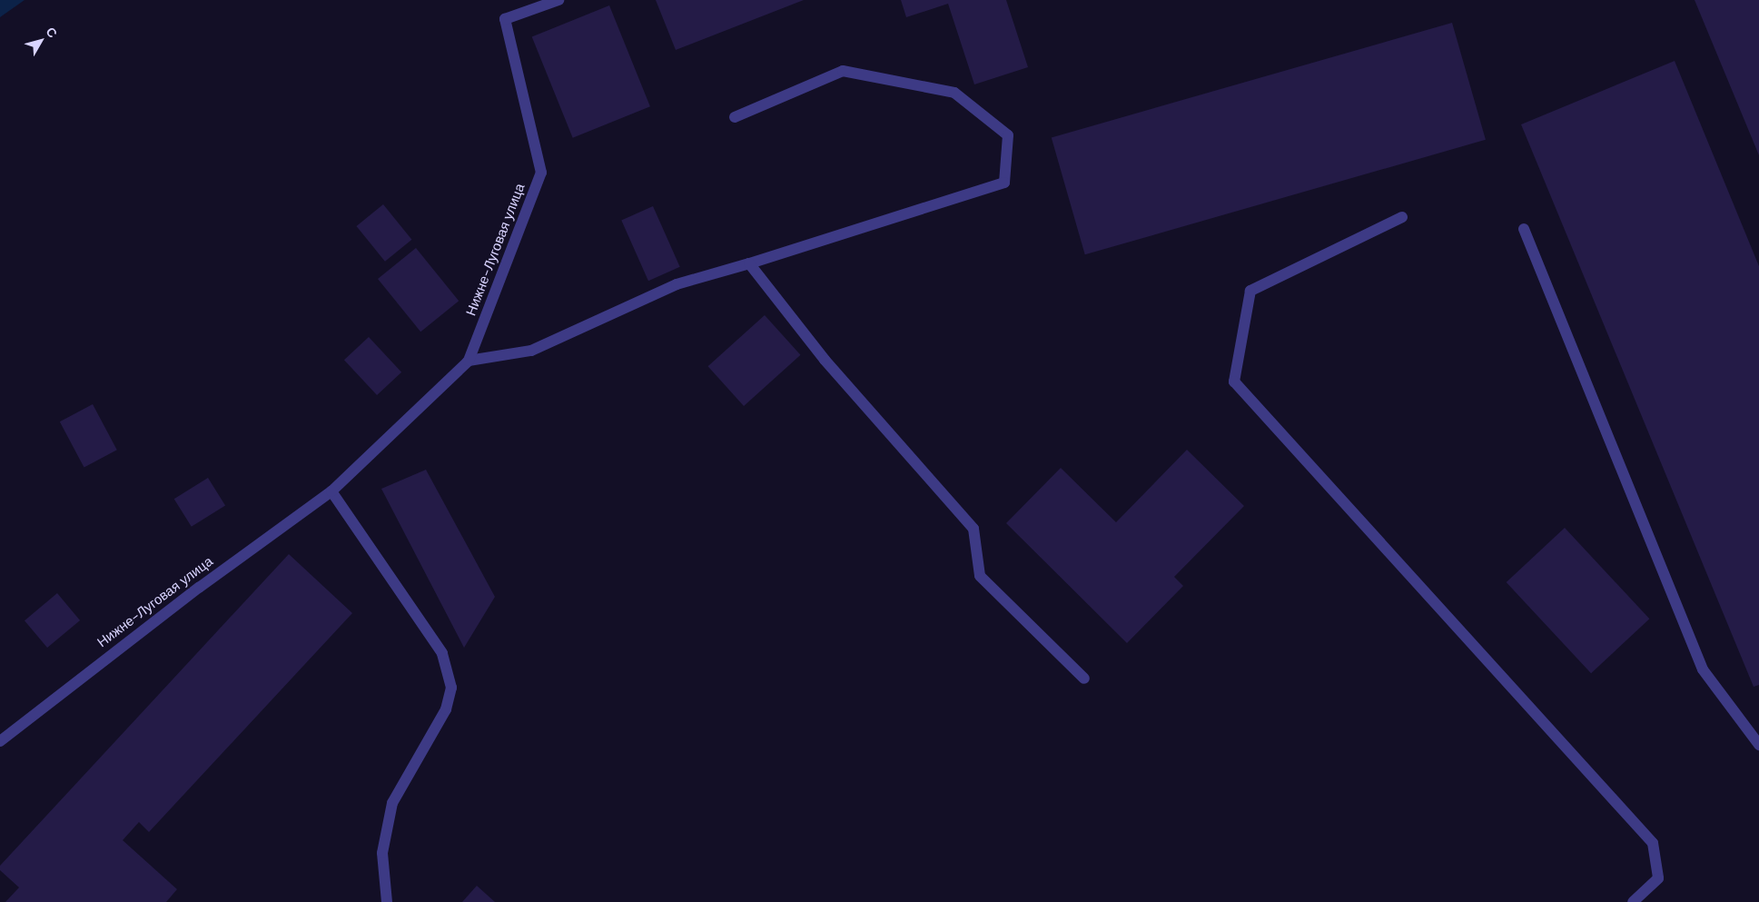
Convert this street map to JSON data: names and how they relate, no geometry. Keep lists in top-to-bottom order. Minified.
{"streets":{"street":["Нижне-Луговая улица"]},"north":"top right"}
